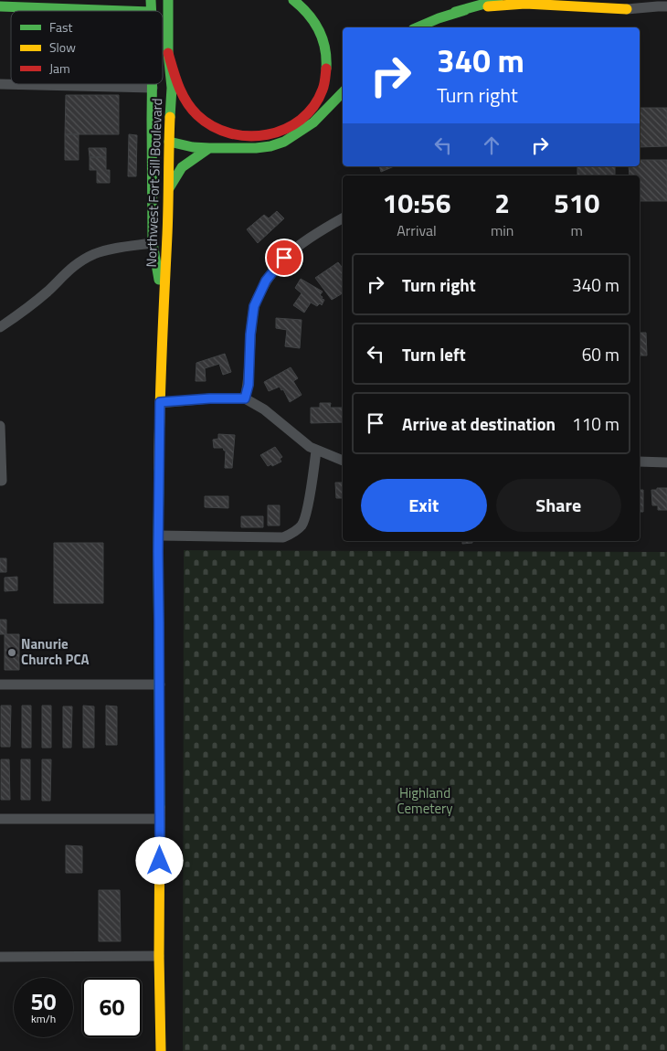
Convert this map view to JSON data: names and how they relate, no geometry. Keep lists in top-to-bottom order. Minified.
{"streets":{"main road":["Northwest Fort Sill Boulevard"]},"parks":["Highland Cemetery"],"places":["Nanurie Church PCA"],"legend":["Fast","Slow","Jam"],"page":{"turn":["340 m","Turn right"],"eta":["10:56","Arrival","2","min","510","m"],"list":[{"name":"Turn right","value":"340 m"},{"name":"Turn left","value":"60 m"},{"name":"Arrive at destination","value":"110 m"}],"buttons":["Exit","Share"],"speed":"50 km/h","limit":"60"}}
